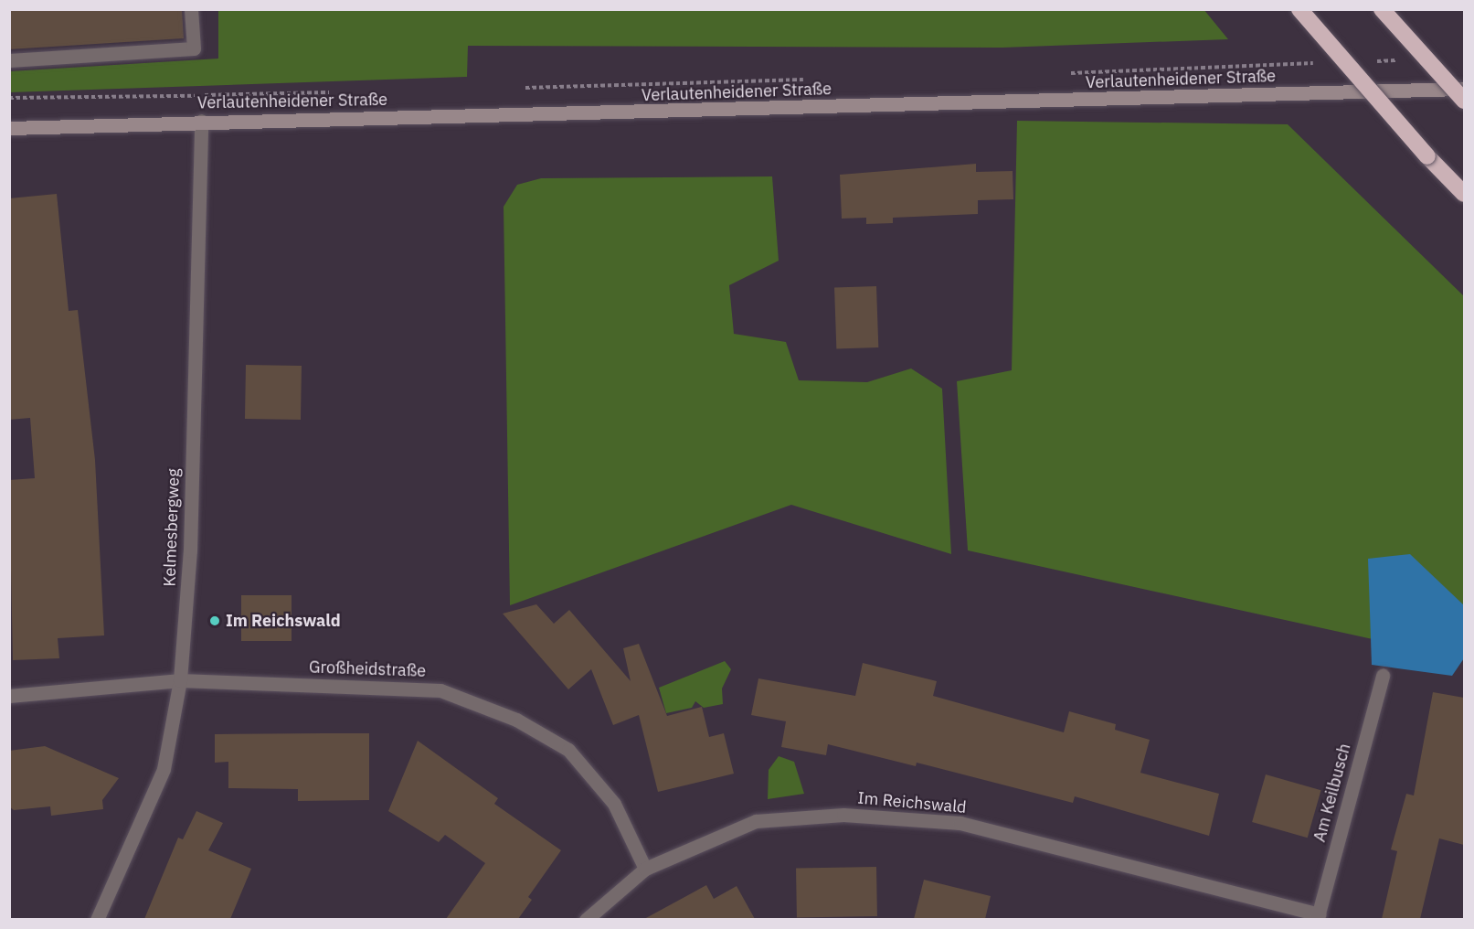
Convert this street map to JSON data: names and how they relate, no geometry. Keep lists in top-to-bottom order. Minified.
{"streets":{"main road":["Verlautenheidener Straße"],"street":["Kelmesbergweg","Großheidstraße","Am Keilbusch","Im Reichswald"]},"crossings":[["Verlautenheidener Straße","Kelmesbergweg"],["Kelmesbergweg","Großheidstraße"],["Großheidstraße","Im Reichswald"],["Am Keilbusch","Im Reichswald"]],"places":["Im Reichswald"]}
